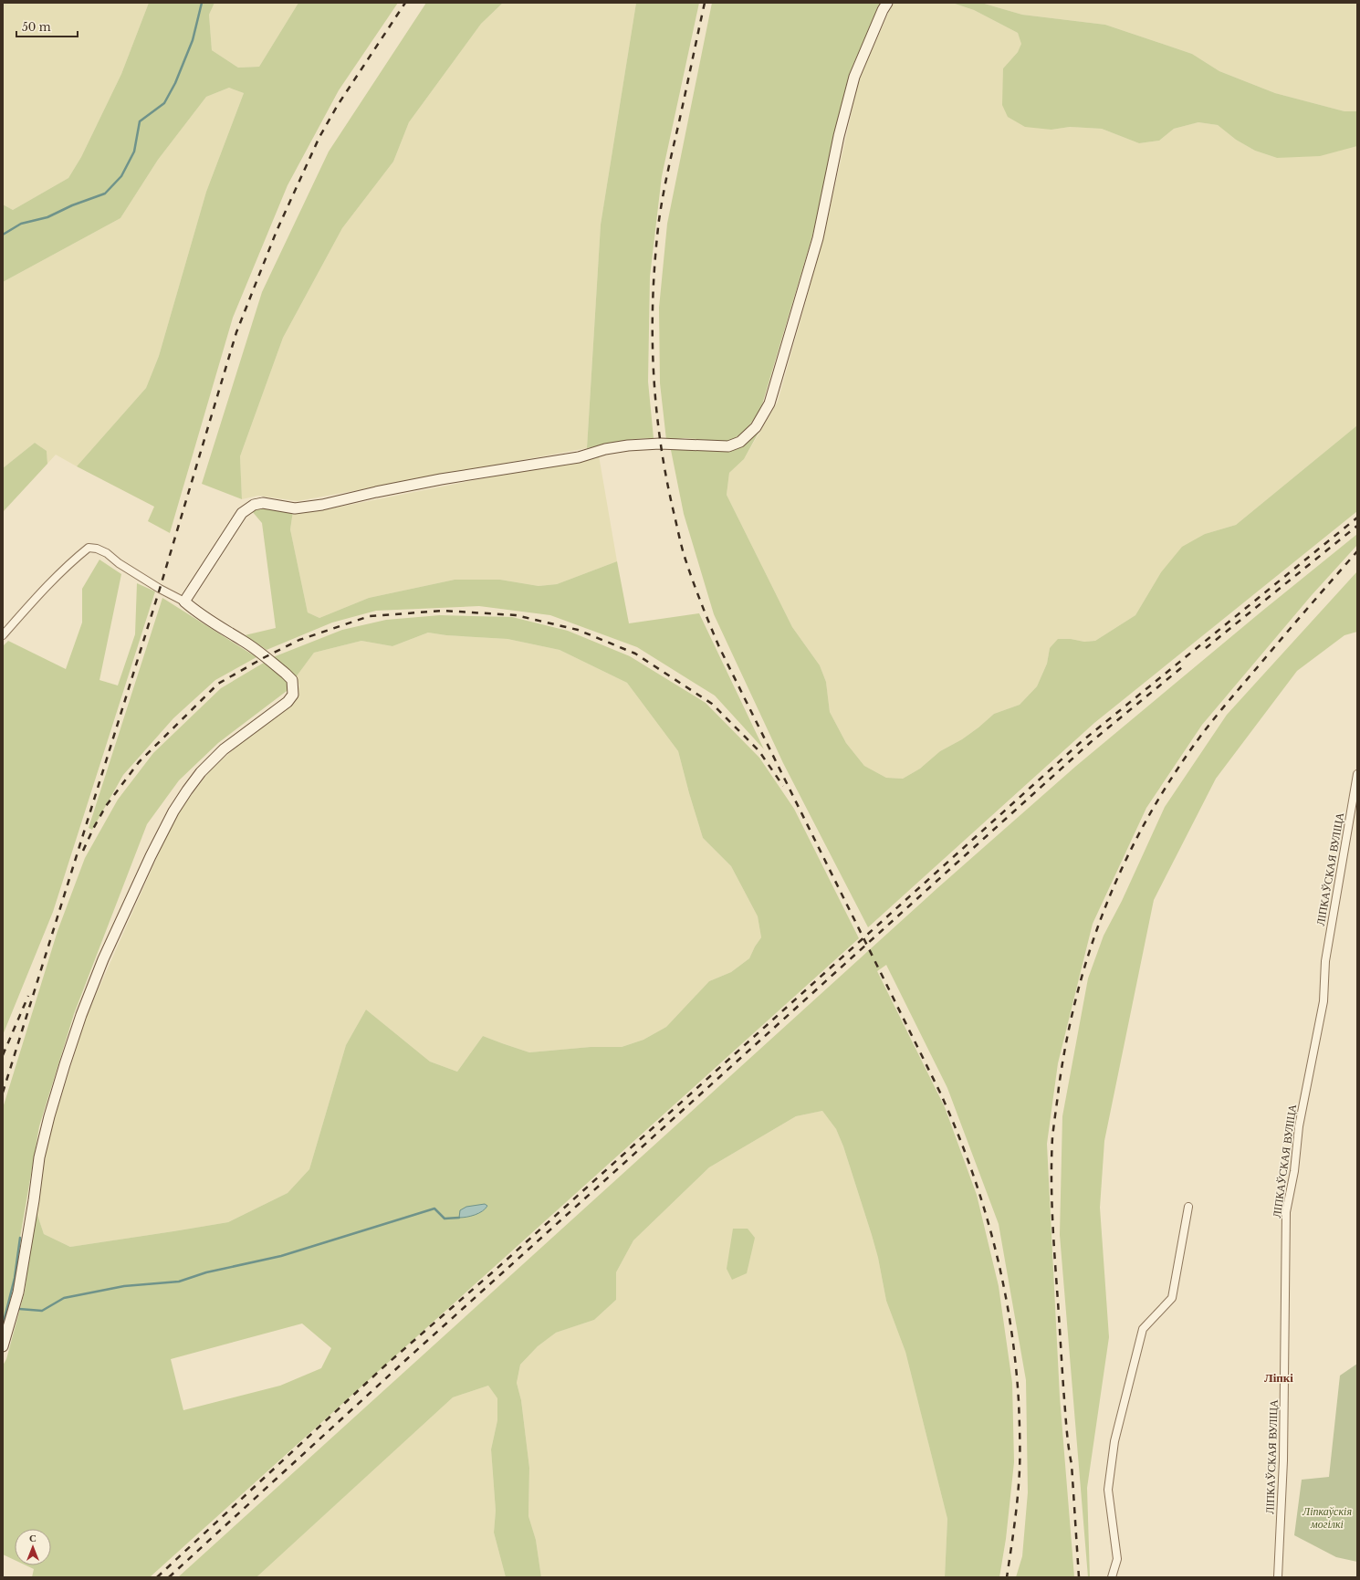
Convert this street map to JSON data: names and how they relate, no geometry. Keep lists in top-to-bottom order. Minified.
{"streets":{"street":["ЛІПКАЎСКАЯ ВУЛІЦА"]},"districts":["Ліпкі"],"parks":["Ліпкаўскія могілкі"],"scale_bar":"50 m","north":"top"}
